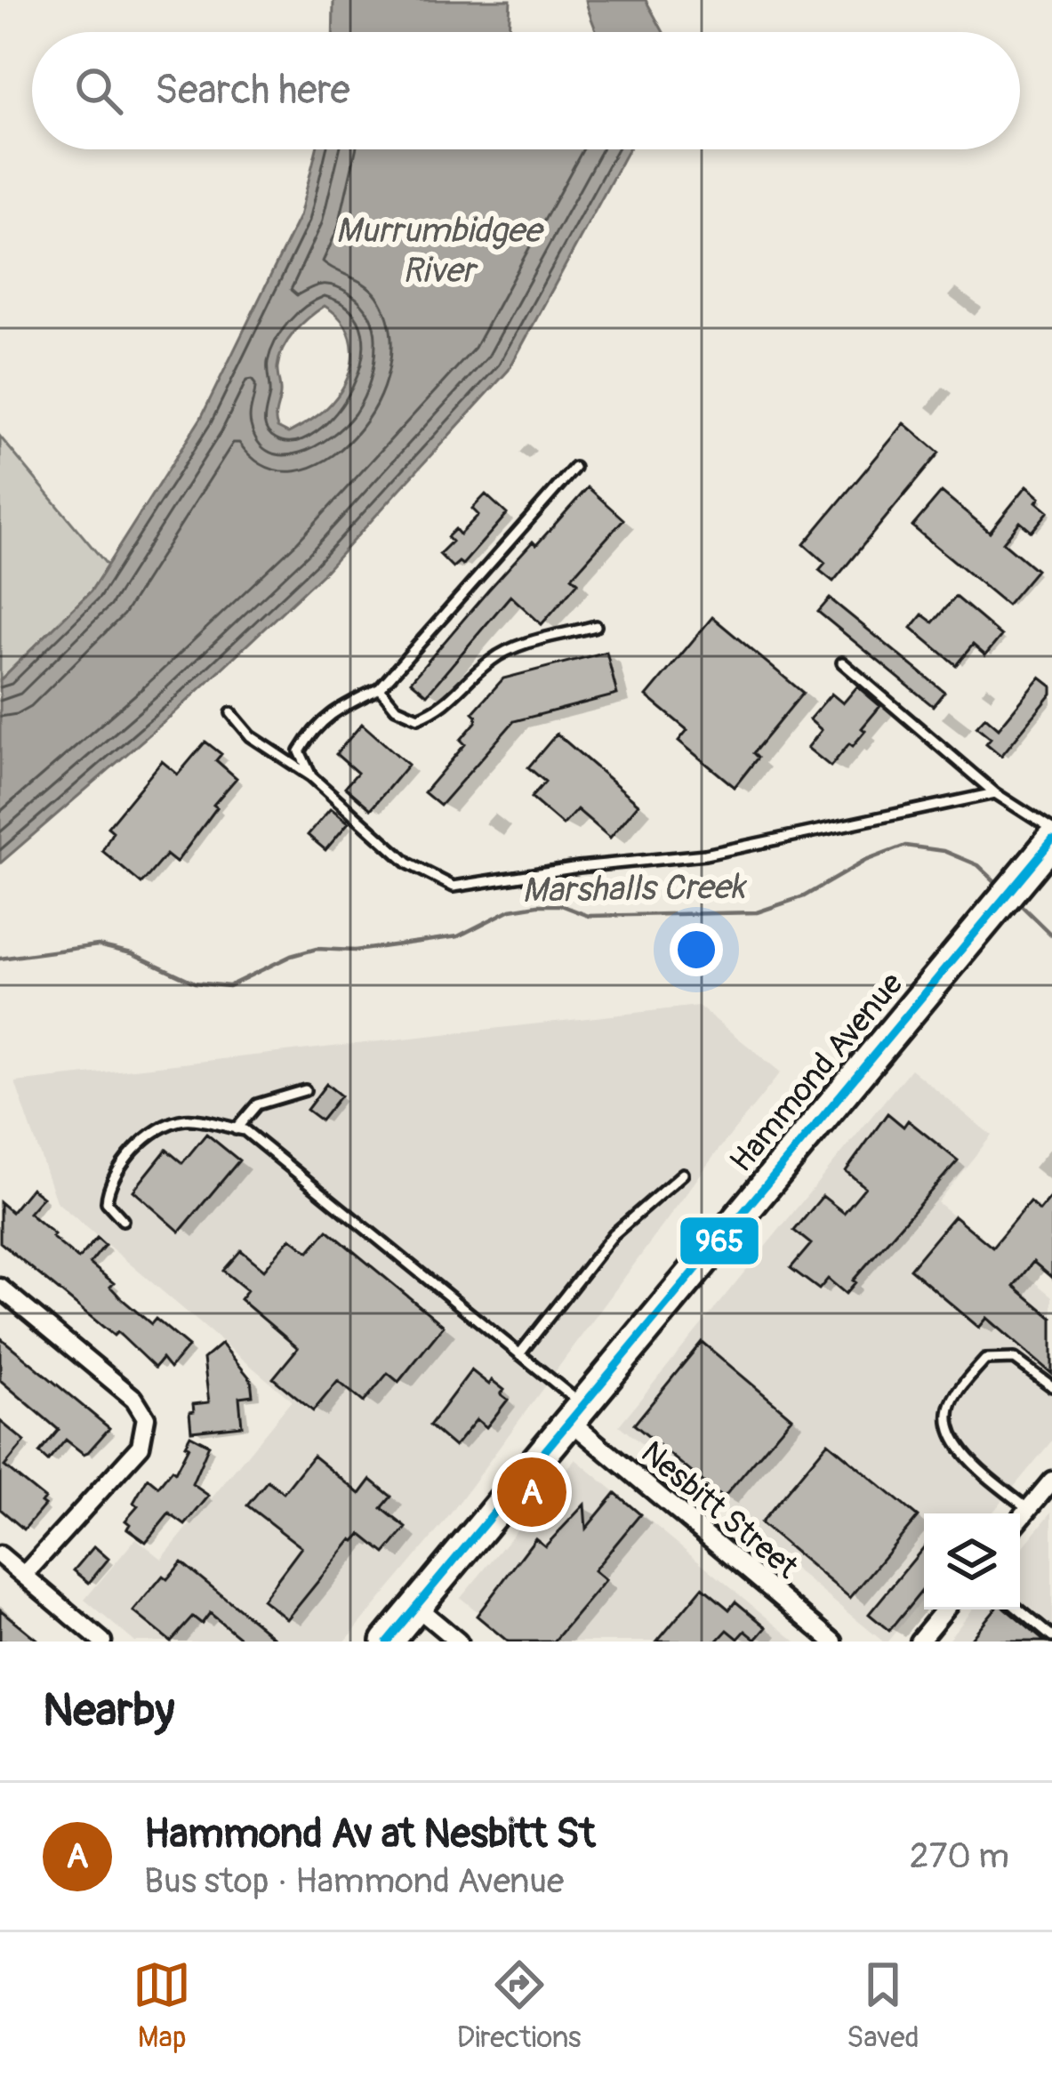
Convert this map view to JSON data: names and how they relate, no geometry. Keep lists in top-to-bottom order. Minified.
{"streets":{"highway":["Hammond Avenue"],"street":["Nesbitt Street"]},"crossings":[["Hammond Avenue","Nesbitt Street"]],"water":["Murrumbidgee River","Marshalls Creek"],"lines":["transit line 965"],"page":{"search":"Search here","pins":"A","heading":"Nearby","list":[{"mark":"A","name":"Hammond Av at Nesbitt St","note":"Bus stop · Hammond Avenue","value":"270 m"}],"nav":["Map","Directions","Saved"]}}
